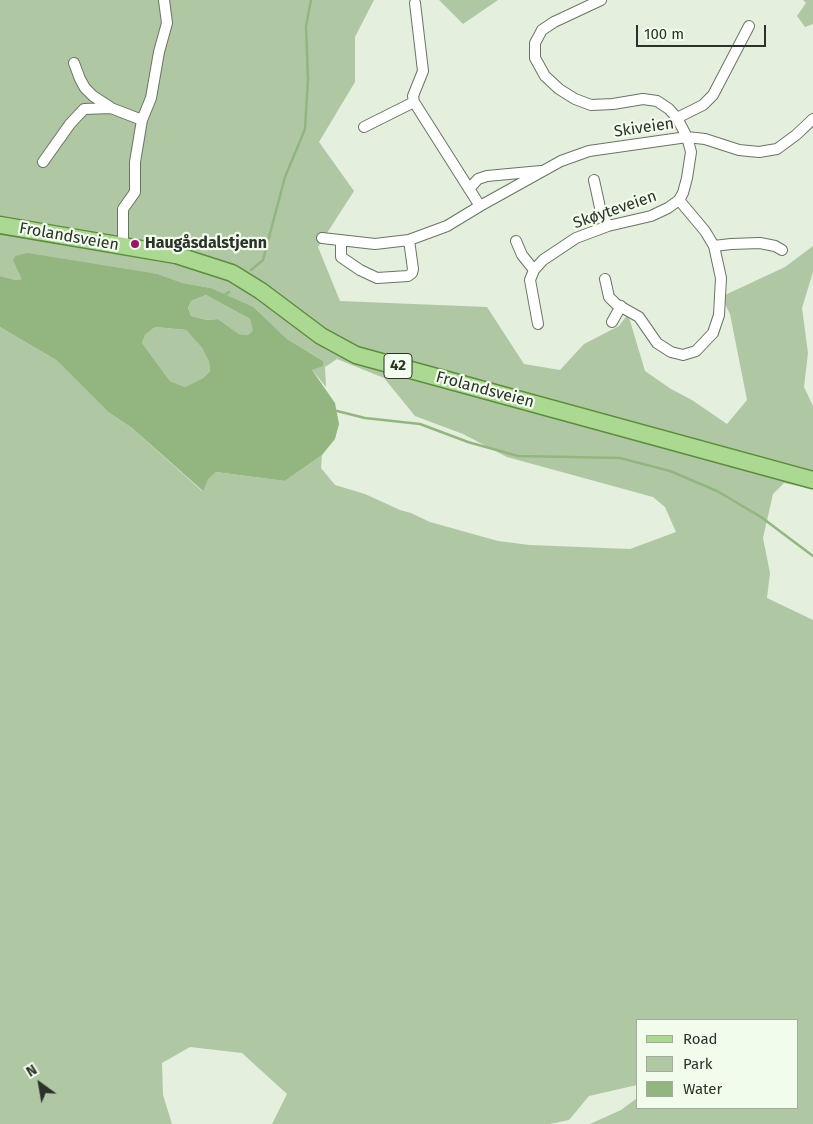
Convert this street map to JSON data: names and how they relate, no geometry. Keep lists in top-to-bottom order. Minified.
{"streets":{"main road":["Frolandsveien","42"],"street":["Skiveien","Skøyteveien"]},"crossings":[["Skiveien","Skøyteveien"]],"places":["Haugåsdalstjenn"],"legend":["Road","Park","Water"],"scale_bar":"100 m","north":"top left"}
